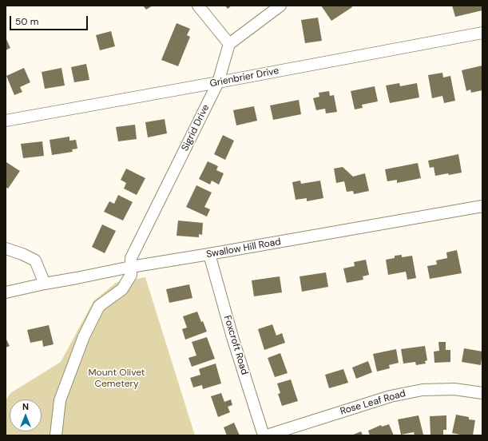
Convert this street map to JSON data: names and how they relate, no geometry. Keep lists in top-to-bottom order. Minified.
{"streets":{"street":["Grienbrier Drive","Sigrid Drive","Swallow Hill Road","Foxcroft Road","Rose Leaf Road"]},"crossings":[["Grienbrier Drive","Sigrid Drive"],["Sigrid Drive","Swallow Hill Road"],["Swallow Hill Road","Foxcroft Road"]],"parks":["Mount Olivet Cemetery"],"scale_bar":"50 m","north":"top"}
